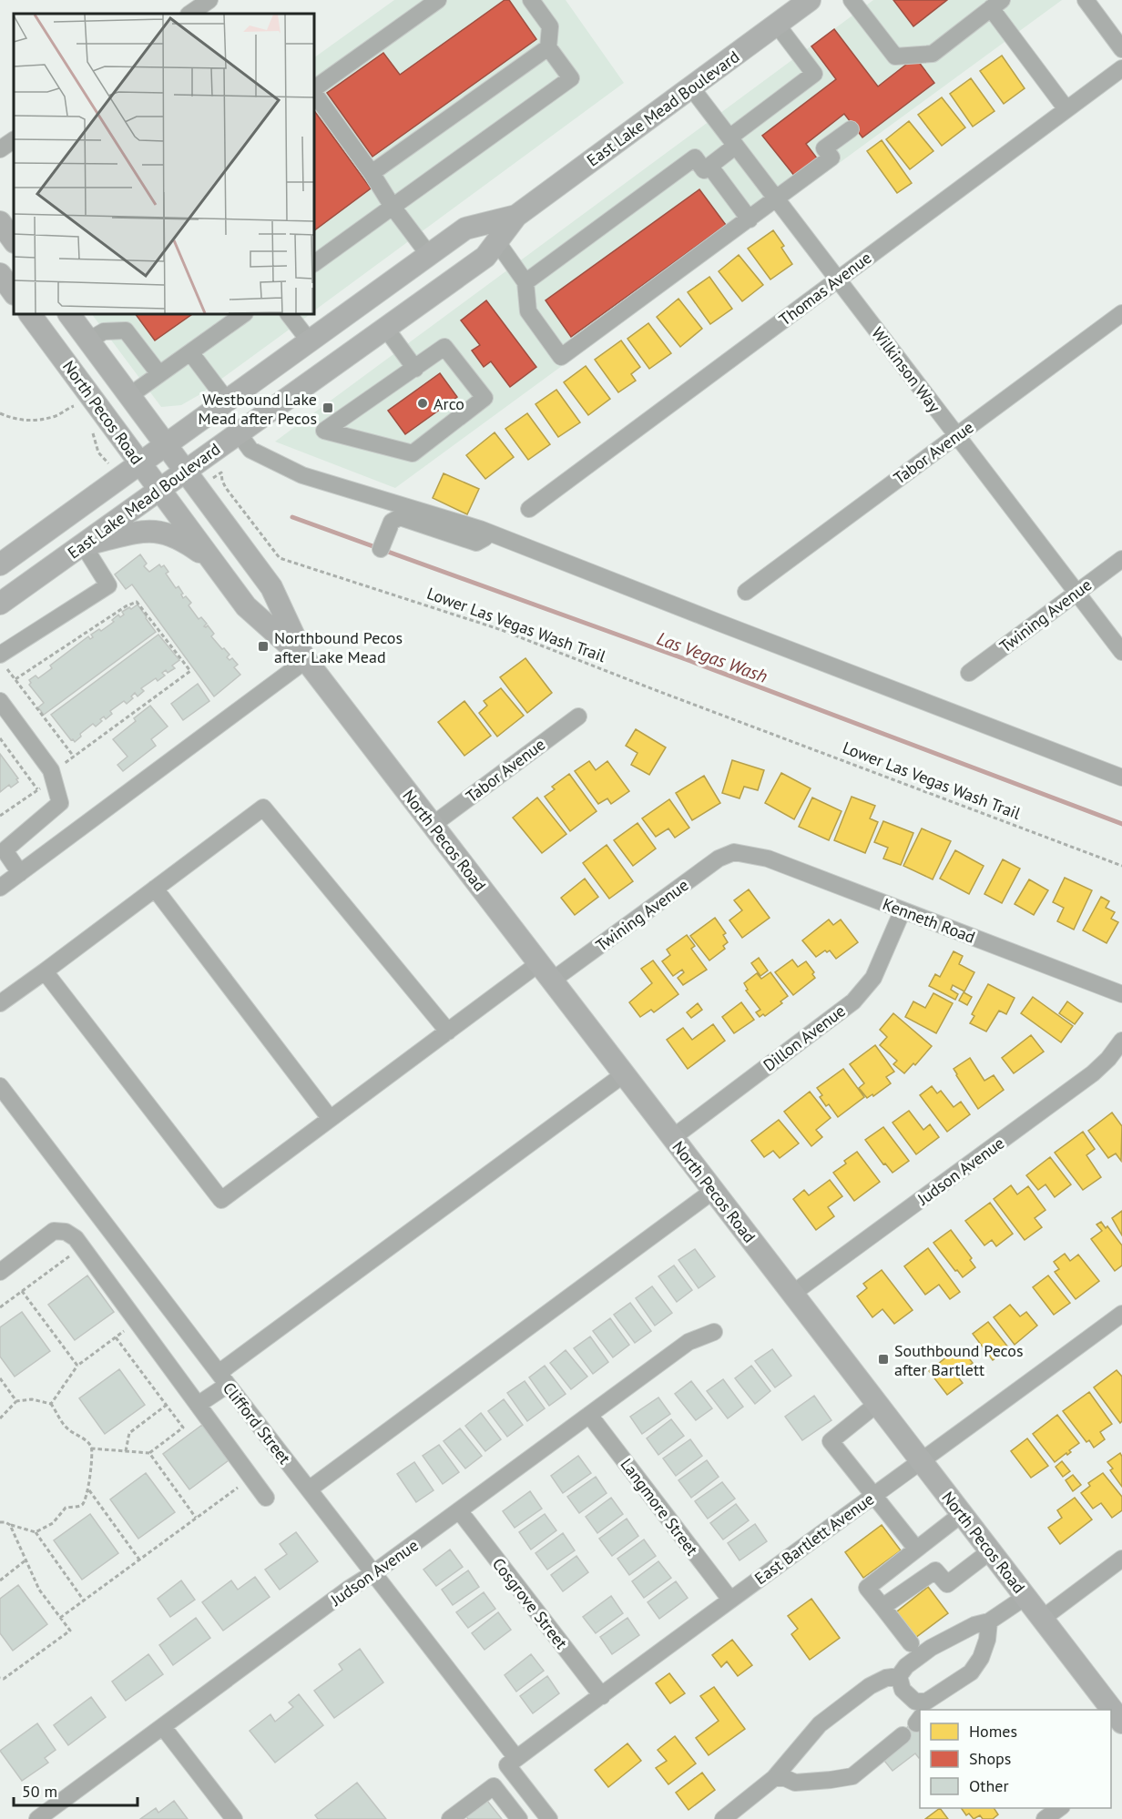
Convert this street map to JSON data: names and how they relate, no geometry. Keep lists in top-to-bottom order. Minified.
{"streets":{"main road":["East Lake Mead Boulevard","North Pecos Road"],"street":["Thomas Avenue","Wilkinson Way","Tabor Avenue","Twining Avenue","Kenneth Road","Dillon Avenue","Judson Avenue","Clifford Street","Langmore Street","East Bartlett Avenue","Cosgrove Street"],"path":["Lower Las Vegas Wash Trail"]},"crossings":[["East Lake Mead Boulevard","Wilkinson Way"],["East Lake Mead Boulevard","North Pecos Road"],["East Lake Mead Boulevard","Lower Las Vegas Wash Trail"],["Thomas Avenue","Wilkinson Way"],["Wilkinson Way","Tabor Avenue"],["Wilkinson Way","Twining Avenue"],["North Pecos Road","Tabor Avenue"],["North Pecos Road","Twining Avenue"],["North Pecos Road","Lower Las Vegas Wash Trail"],["North Pecos Road","Dillon Avenue"],["North Pecos Road","Judson Avenue"],["North Pecos Road","East Bartlett Avenue"],["Twining Avenue","Kenneth Road"],["Kenneth Road","Dillon Avenue"],["Judson Avenue","Clifford Street"],["Judson Avenue","Langmore Street"],["Judson Avenue","Cosgrove Street"],["Clifford Street","East Bartlett Avenue"],["Langmore Street","East Bartlett Avenue"],["East Bartlett Avenue","Cosgrove Street"]],"water":["Las Vegas Wash"],"places":{"other":["Arco"],"transit":["Westbound Lake Mead after Pecos","Northbound Pecos after Lake Mead","Southbound Pecos after Bartlett"]},"legend":["Homes","Shops","Other"],"scale_bar":"50 m"}
